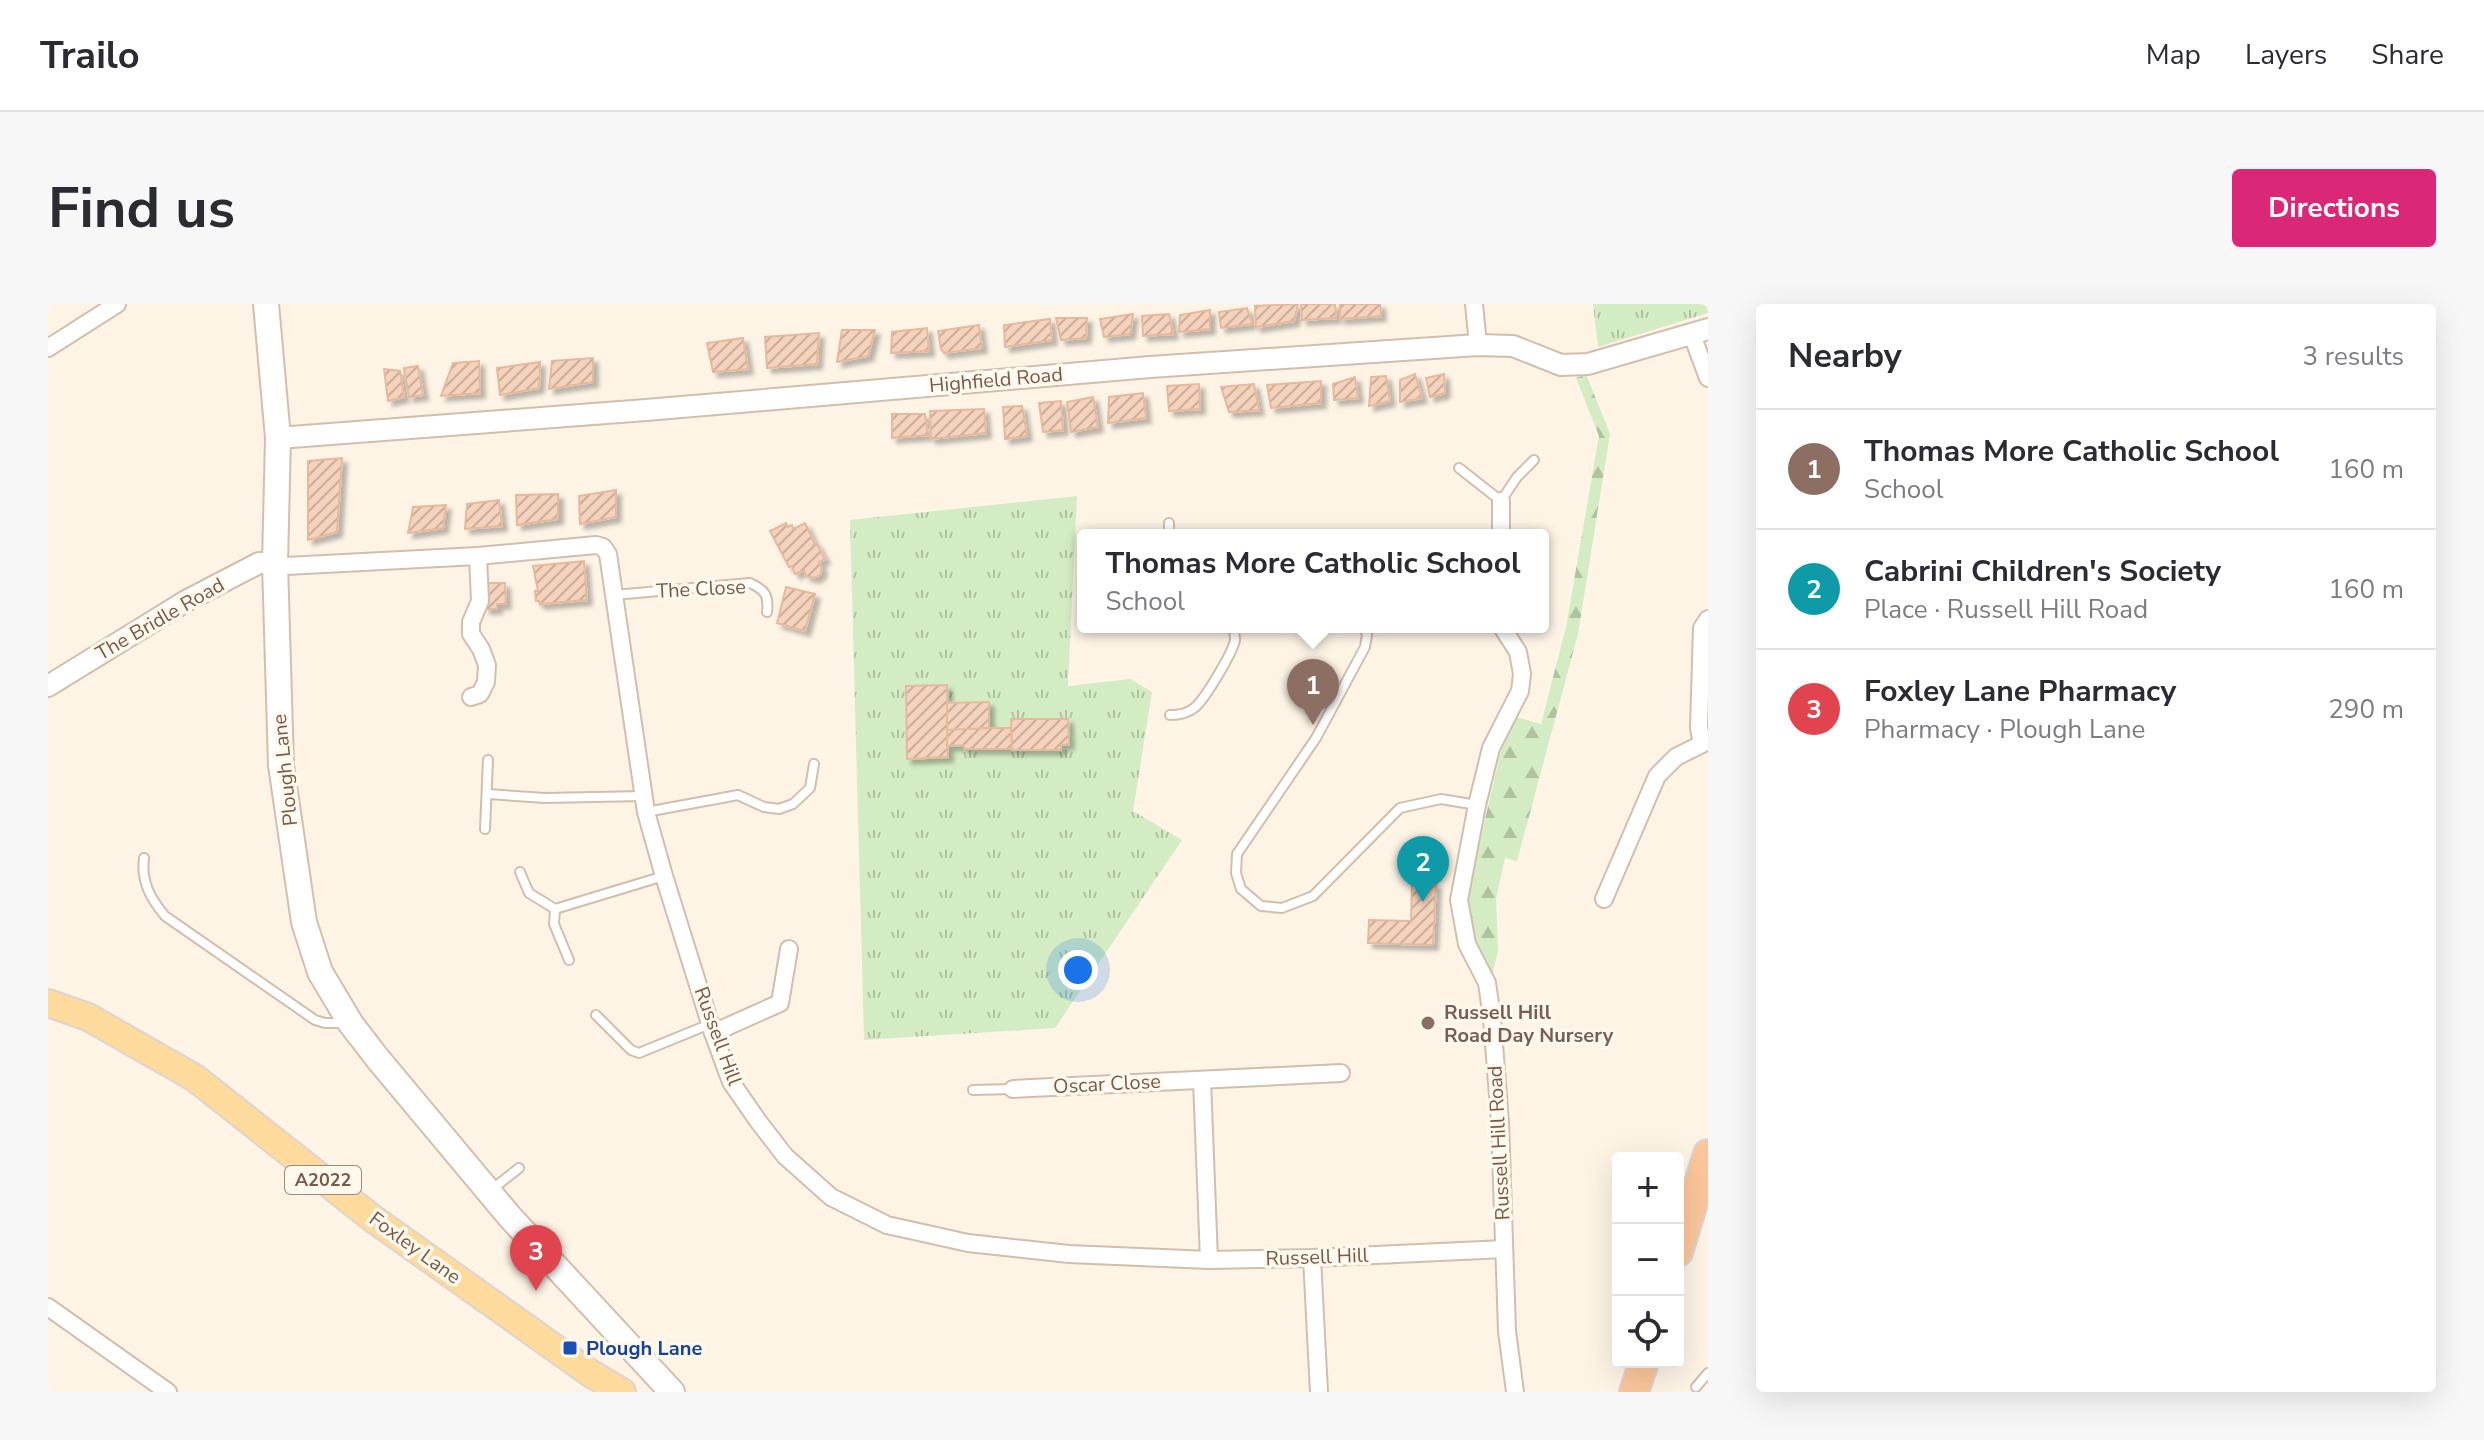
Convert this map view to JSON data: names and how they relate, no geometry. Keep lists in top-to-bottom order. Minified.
{"streets":{"main road":["Plough Lane","A2022","Foxley Lane"],"street":["Highfield Road","The Bridle Road","Russell Hill","Oscar Close","Russell Hill Road"],"lane":["The Close"]},"crossings":[["Highfield Road","Plough Lane"],["The Close","Russell Hill"],["The Bridle Road","Plough Lane"],["The Bridle Road","Russell Hill"],["Plough Lane","Russell Hill"],["Russell Hill","Russell Hill Road"]],"places":{"other":["Russell Hill Road Day Nursery"],"transit":["Plough Lane"]},"page":{"header":"Trailo","nav":["Map","Layers","Share"],"buttons":"Directions","title":"Find us","heading":["Nearby","3 results"],"list":[{"mark":"1","name":"Thomas More Catholic School","note":"School","value":"160 m"},{"mark":"2","name":"Cabrini Children's Society","note":"Place · Russell Hill Road","value":"160 m"},{"mark":"3","name":"Foxley Lane Pharmacy","note":"Pharmacy · Plough Lane","value":"290 m"}],"popup":["Thomas More Catholic School","School"],"pins":["1","2","3"],"map_buttons":["+","−"]}}
